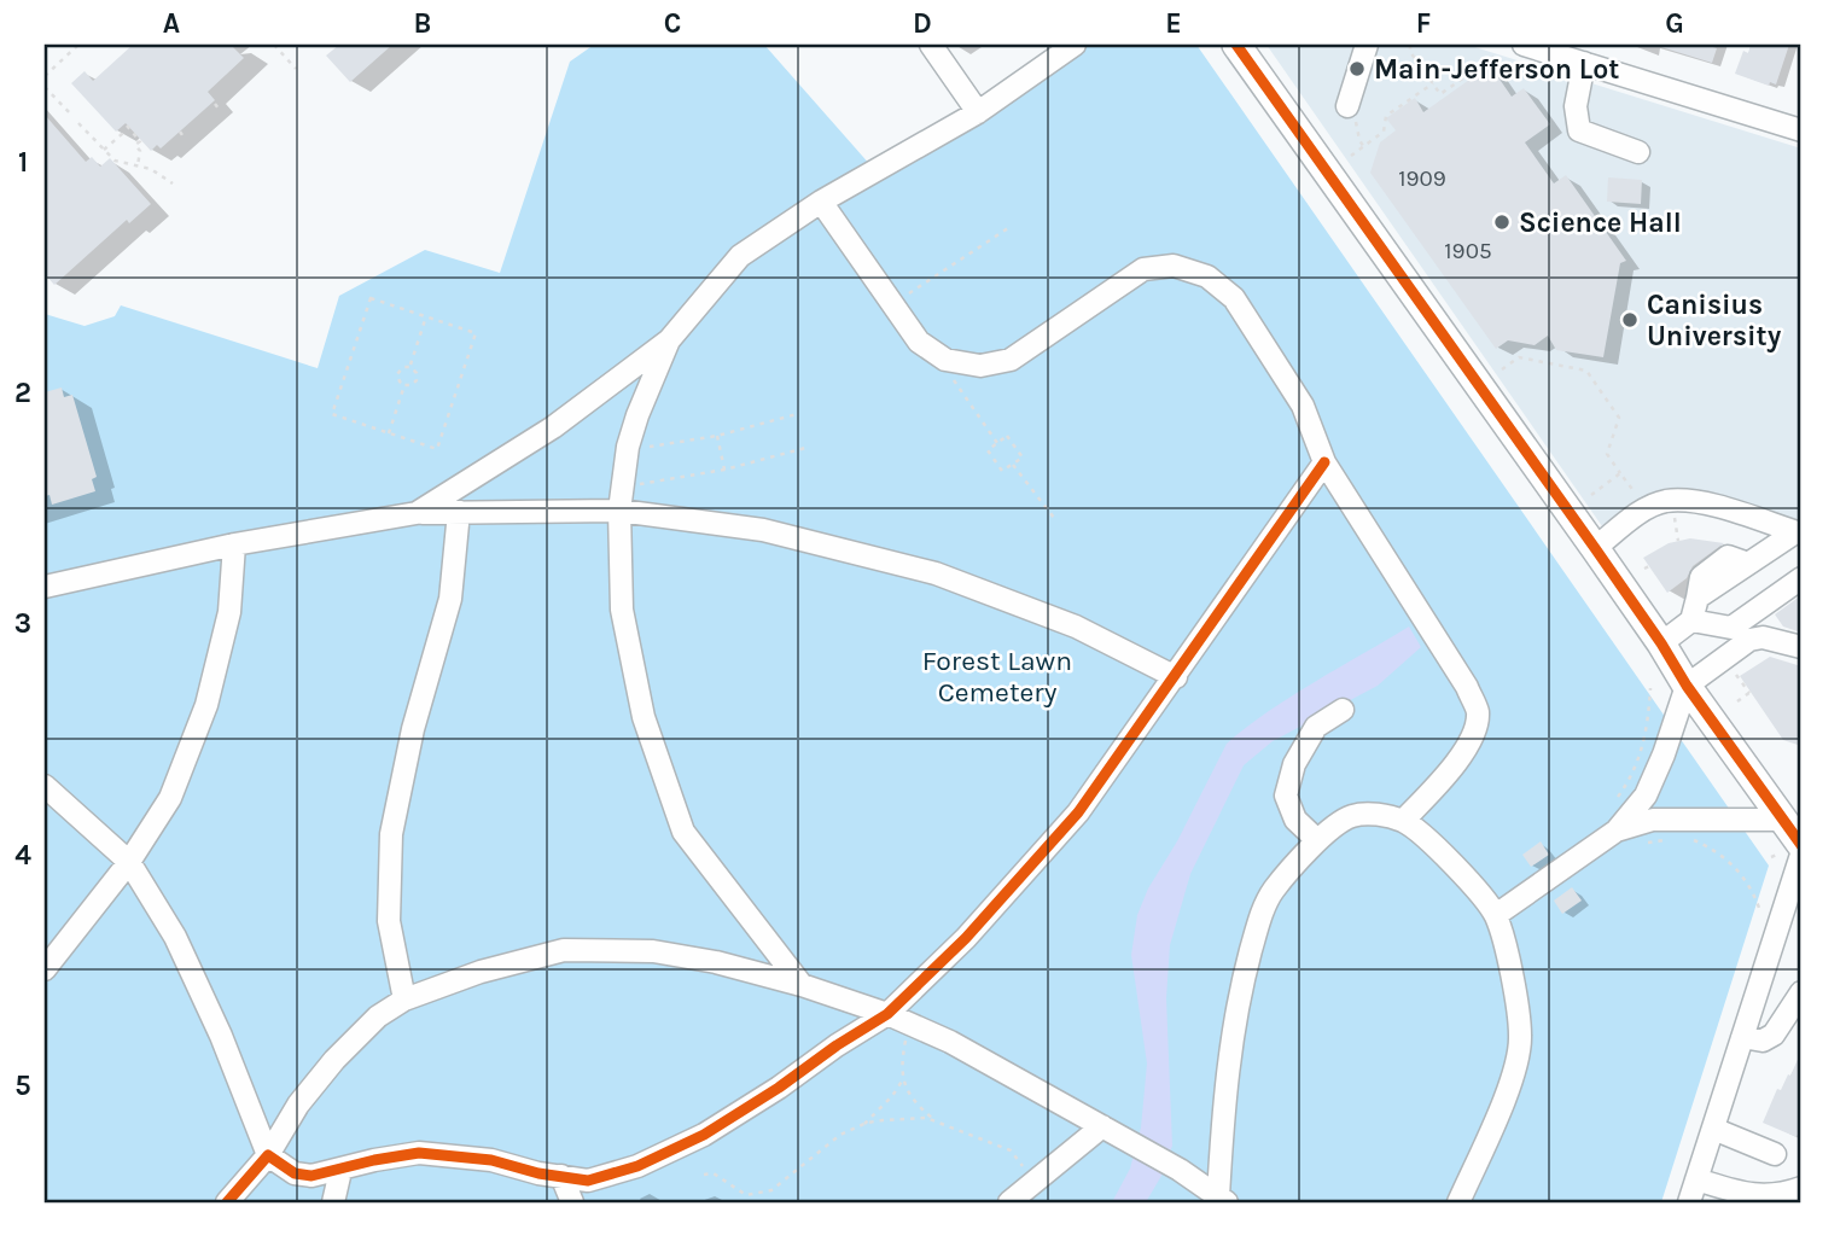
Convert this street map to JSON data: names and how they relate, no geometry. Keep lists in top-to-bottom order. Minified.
{"parks":["Forest Lawn Cemetery"],"places":["Main-Jefferson Lot","Science Hall","Canisius University"],"house_numbers":["1909","1905"],"grid":{"columns":["A","B","C","D","E","F","G"],"rows":["1","2","3","4","5"]}}
